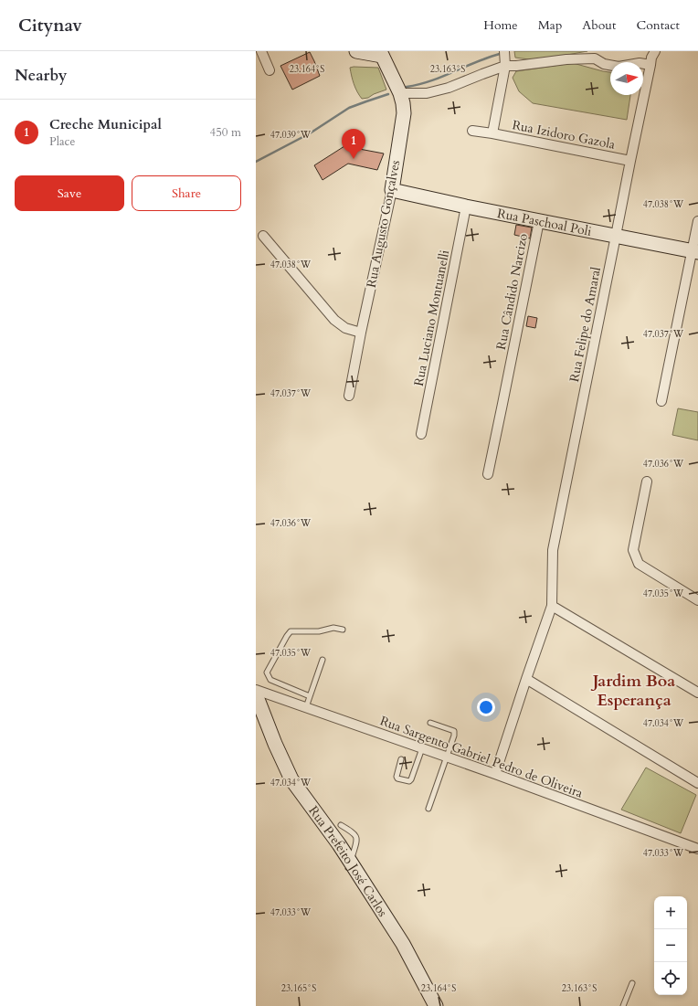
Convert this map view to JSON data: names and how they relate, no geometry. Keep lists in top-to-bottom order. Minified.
{"streets":{"street":["Rua Izidoro Gazola","Rua Paschoal Poli","Rua Augusto Gonçalves","Rua Cândido Narcizo","Rua Luciano Montuanelli","Rua Felipe do Amaral","Rua Sargento Gabriel Pedro de Oliveira","Rua Prefeito José Carlos"]},"crossings":[["Rua Izidoro Gazola","Rua Felipe do Amaral"],["Rua Paschoal Poli","Rua Augusto Gonçalves"],["Rua Paschoal Poli","Rua Cândido Narcizo"],["Rua Paschoal Poli","Rua Luciano Montuanelli"],["Rua Paschoal Poli","Rua Felipe do Amaral"],["Rua Felipe do Amaral","Rua Sargento Gabriel Pedro de Oliveira"]],"districts":["Jardim Boa Esperança"],"north":"right","page":{"header":"Citynav","nav":["Home","Map","About","Contact"],"heading":"Nearby","list":[{"mark":"1","name":"Creche Municipal","note":"Place","value":"450 m"}],"pins":"1","buttons":["Save","Share"],"map_buttons":["+","−"]},"coordinates":["23.164°S","23.163°S","47.039°W","47.038°W","47.037°W","47.036°W","47.035°W","47.034°W","47.033°W","23.165°S"]}
